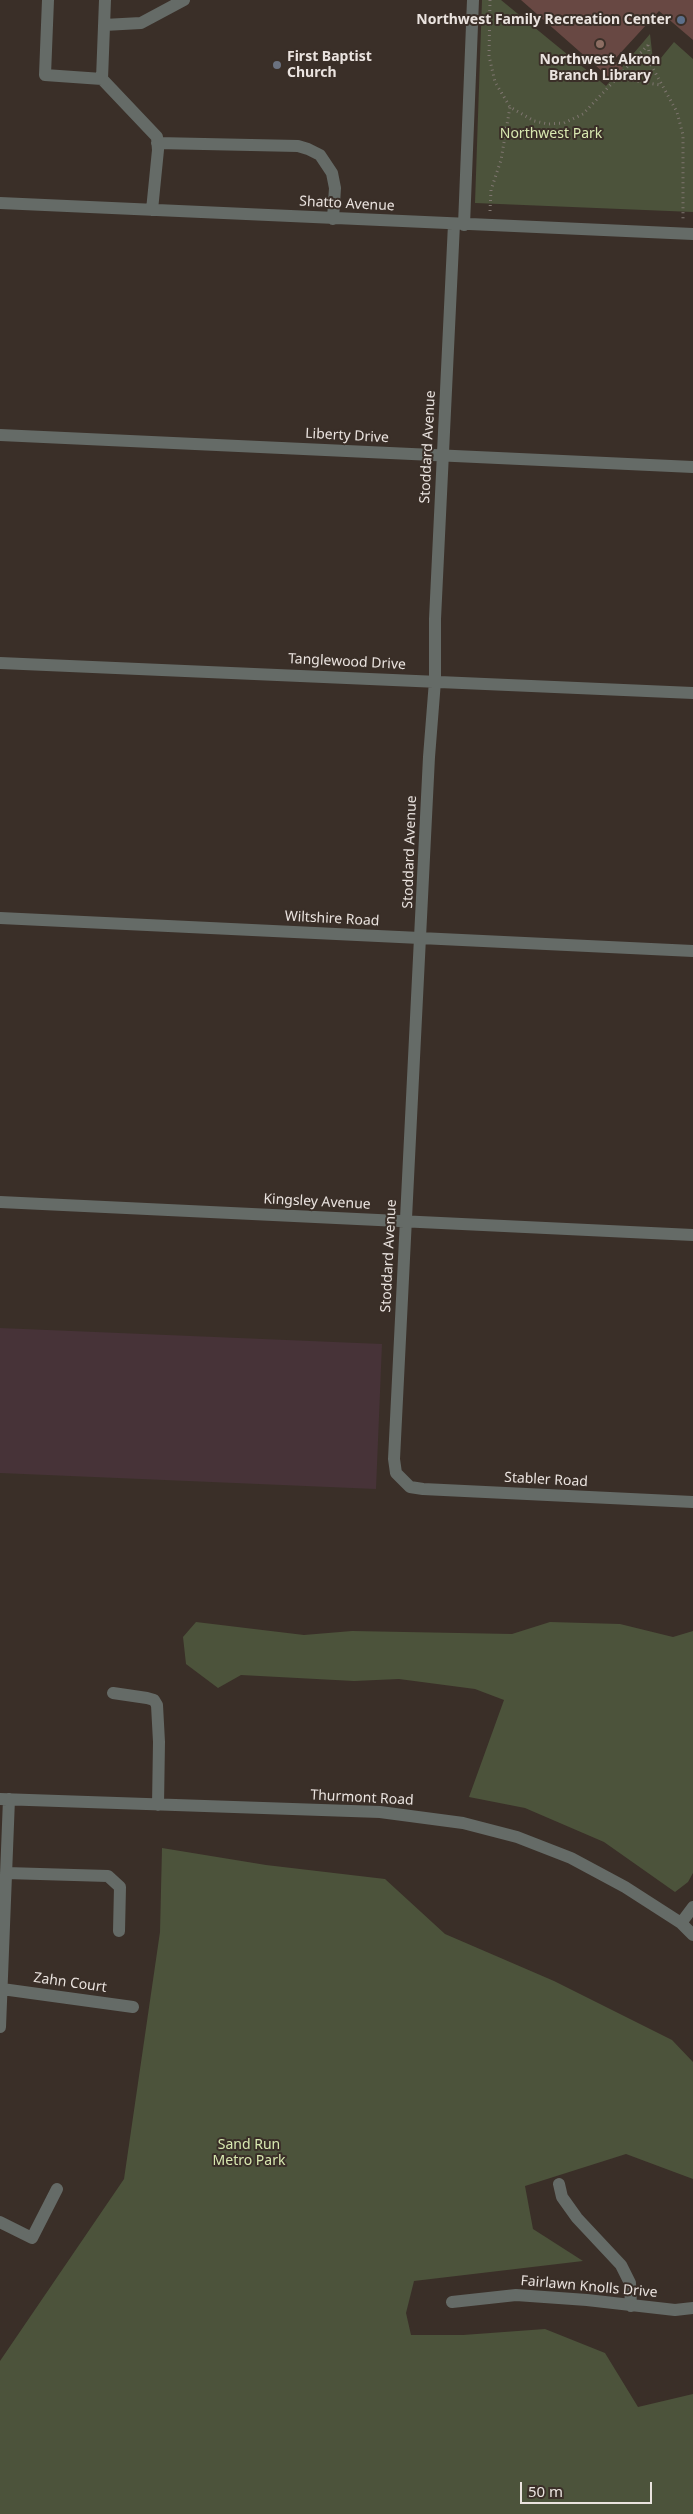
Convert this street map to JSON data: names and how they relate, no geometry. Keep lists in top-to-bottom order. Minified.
{"streets":{"street":["Shatto Avenue","Liberty Drive","Stoddard Avenue","Tanglewood Drive","Wiltshire Road","Kingsley Avenue","Stabler Road","Thurmont Road","Zahn Court","Fairlawn Knolls Drive"]},"crossings":[["Shatto Avenue","Stoddard Avenue"],["Liberty Drive","Stoddard Avenue"],["Stoddard Avenue","Tanglewood Drive"],["Stoddard Avenue","Wiltshire Road"],["Stoddard Avenue","Kingsley Avenue"],["Stoddard Avenue","Stabler Road"]],"parks":["Northwest Park","Sand Run Metro Park"],"places":["Northwest Family Recreation Center","Northwest Akron Branch Library","First Baptist Church"],"scale_bar":"50 m"}
